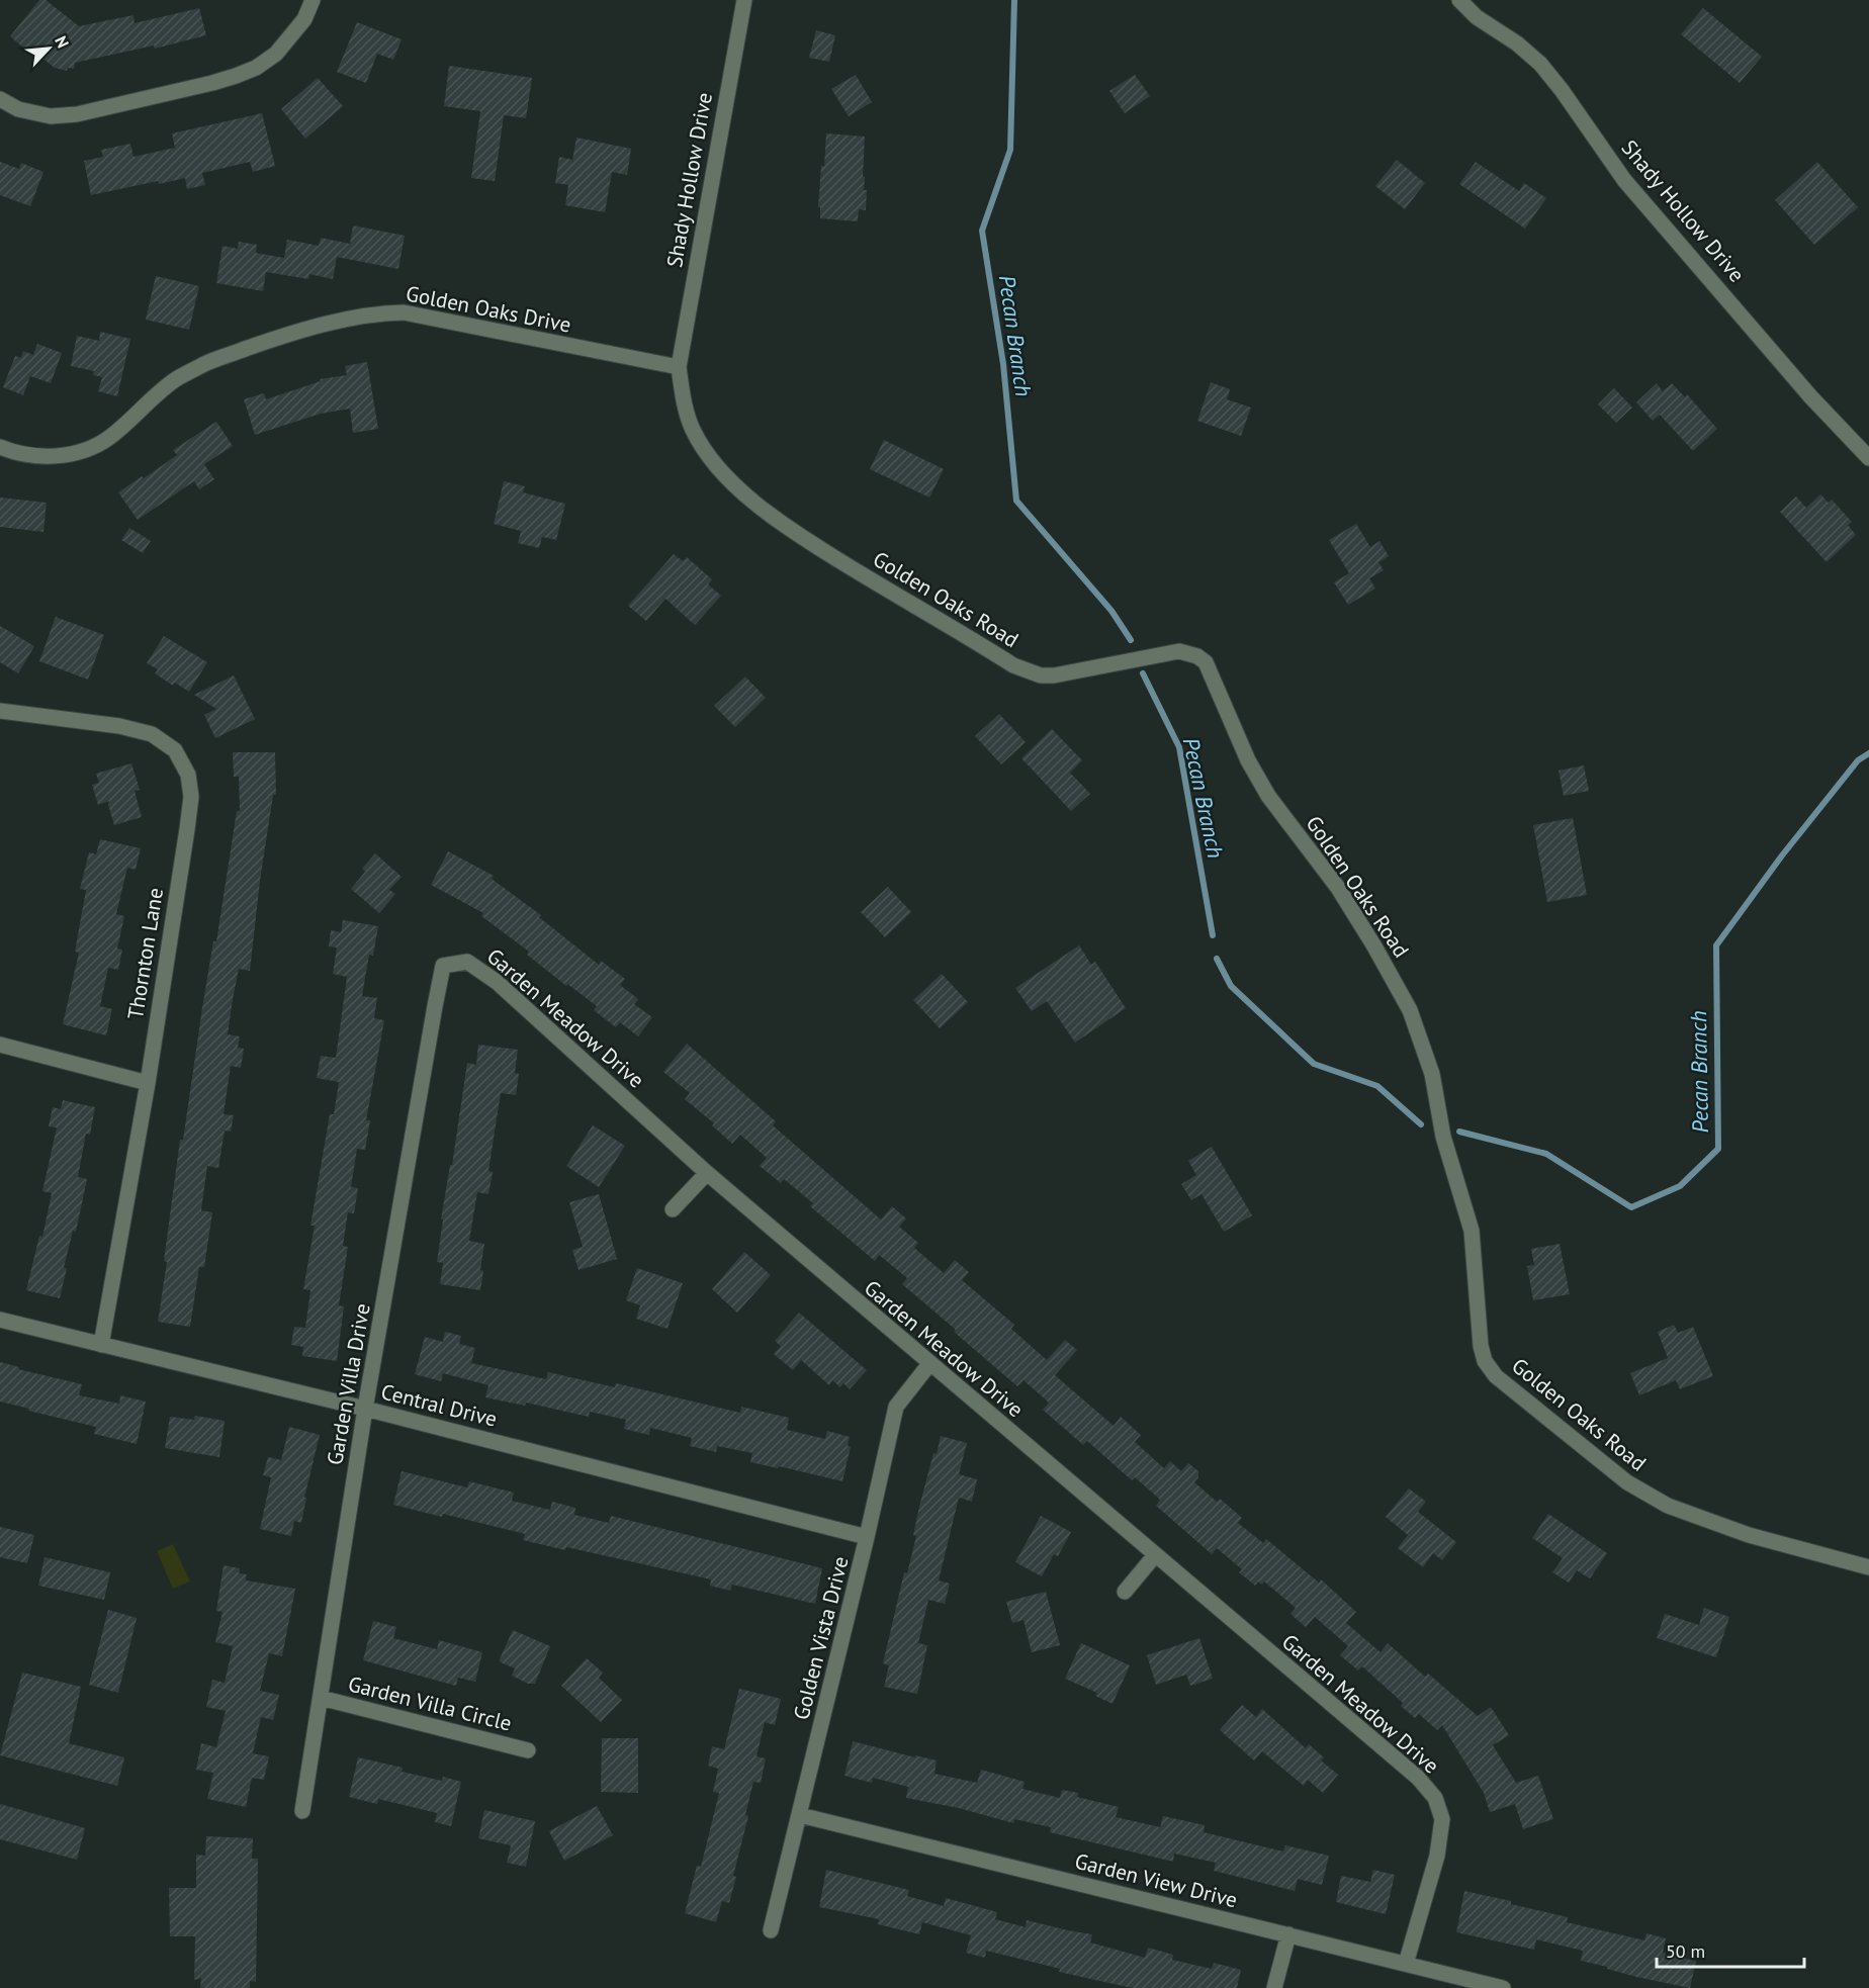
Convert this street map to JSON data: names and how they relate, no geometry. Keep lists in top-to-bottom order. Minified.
{"streets":{"street":["Shady Hollow Drive","Golden Oaks Drive","Golden Oaks Road","Thornton Lane","Garden Meadow Drive","Garden Villa Drive","Central Drive","Golden Vista Drive","Garden Villa Circle","Garden View Drive"]},"crossings":[["Shady Hollow Drive","Golden Oaks Drive"],["Shady Hollow Drive","Golden Oaks Road"],["Golden Oaks Drive","Golden Oaks Road"],["Thornton Lane","Central Drive"],["Garden Meadow Drive","Garden Villa Drive"],["Garden Meadow Drive","Golden Vista Drive"],["Garden Meadow Drive","Garden View Drive"],["Garden Villa Drive","Central Drive"],["Garden Villa Drive","Garden Villa Circle"],["Central Drive","Golden Vista Drive"],["Golden Vista Drive","Garden View Drive"]],"water":["Pecan Branch"],"scale_bar":"50 m","north":"top right"}
